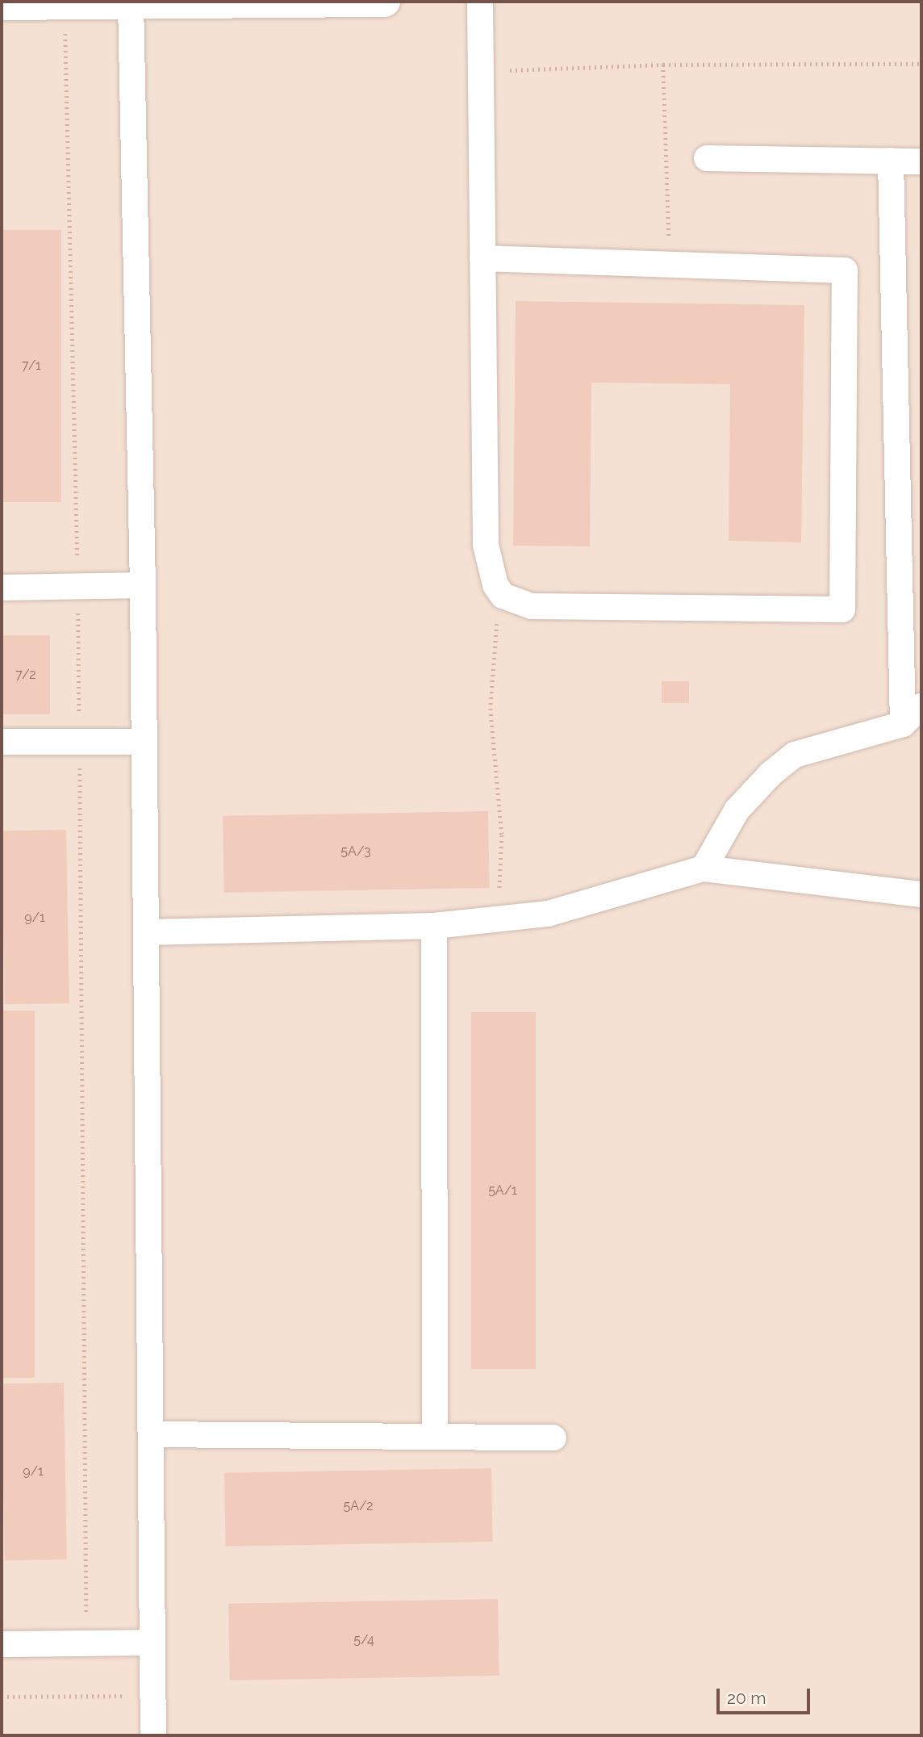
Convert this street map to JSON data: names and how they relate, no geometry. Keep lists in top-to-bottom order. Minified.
{"house_numbers":["7/1","7/2","5А/3","9/1","5А/1","9/1","5А/2","5/4"],"scale_bar":"20 m"}
